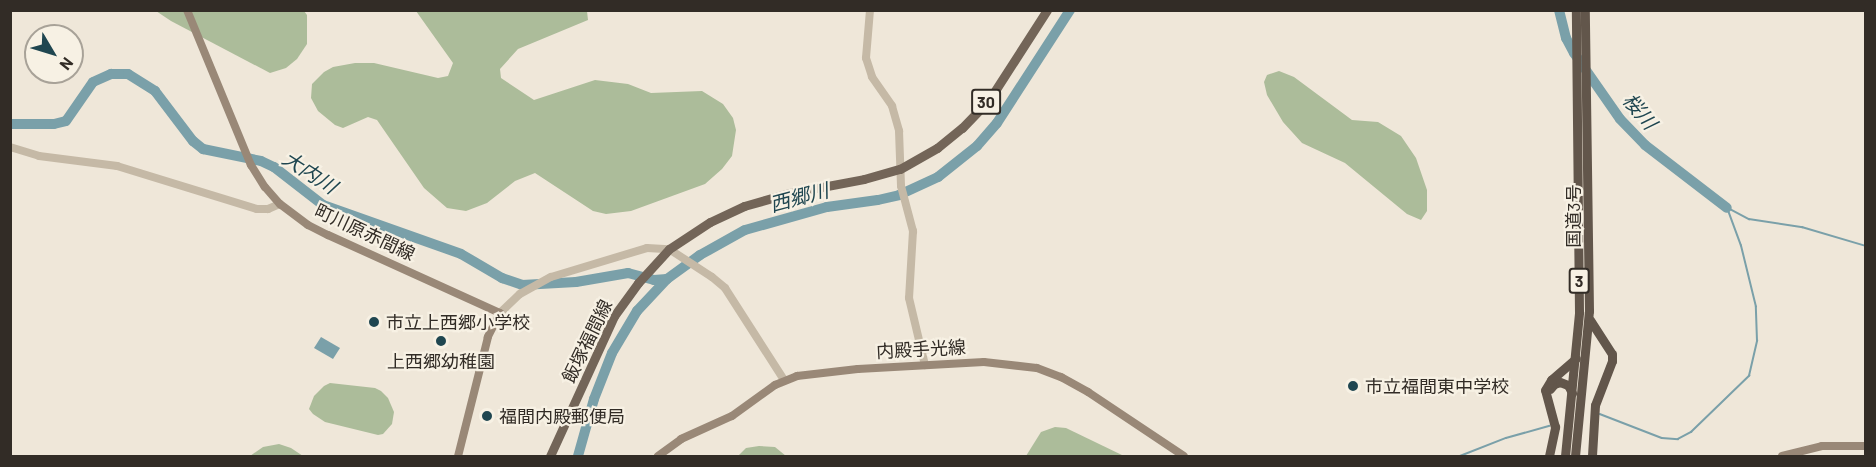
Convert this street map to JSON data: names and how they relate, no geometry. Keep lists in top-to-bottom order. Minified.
{"streets":{"highway":["国道3号","3"],"main road":["30","町川原赤間線","飯塚福間線","内殿手光線"]},"water":["桜川","大内川","西郷川"],"places":["市立上西郷小学校","上西郷幼稚園","市立福間東中学校","福間内殿郵便局"],"north":"bottom right"}
